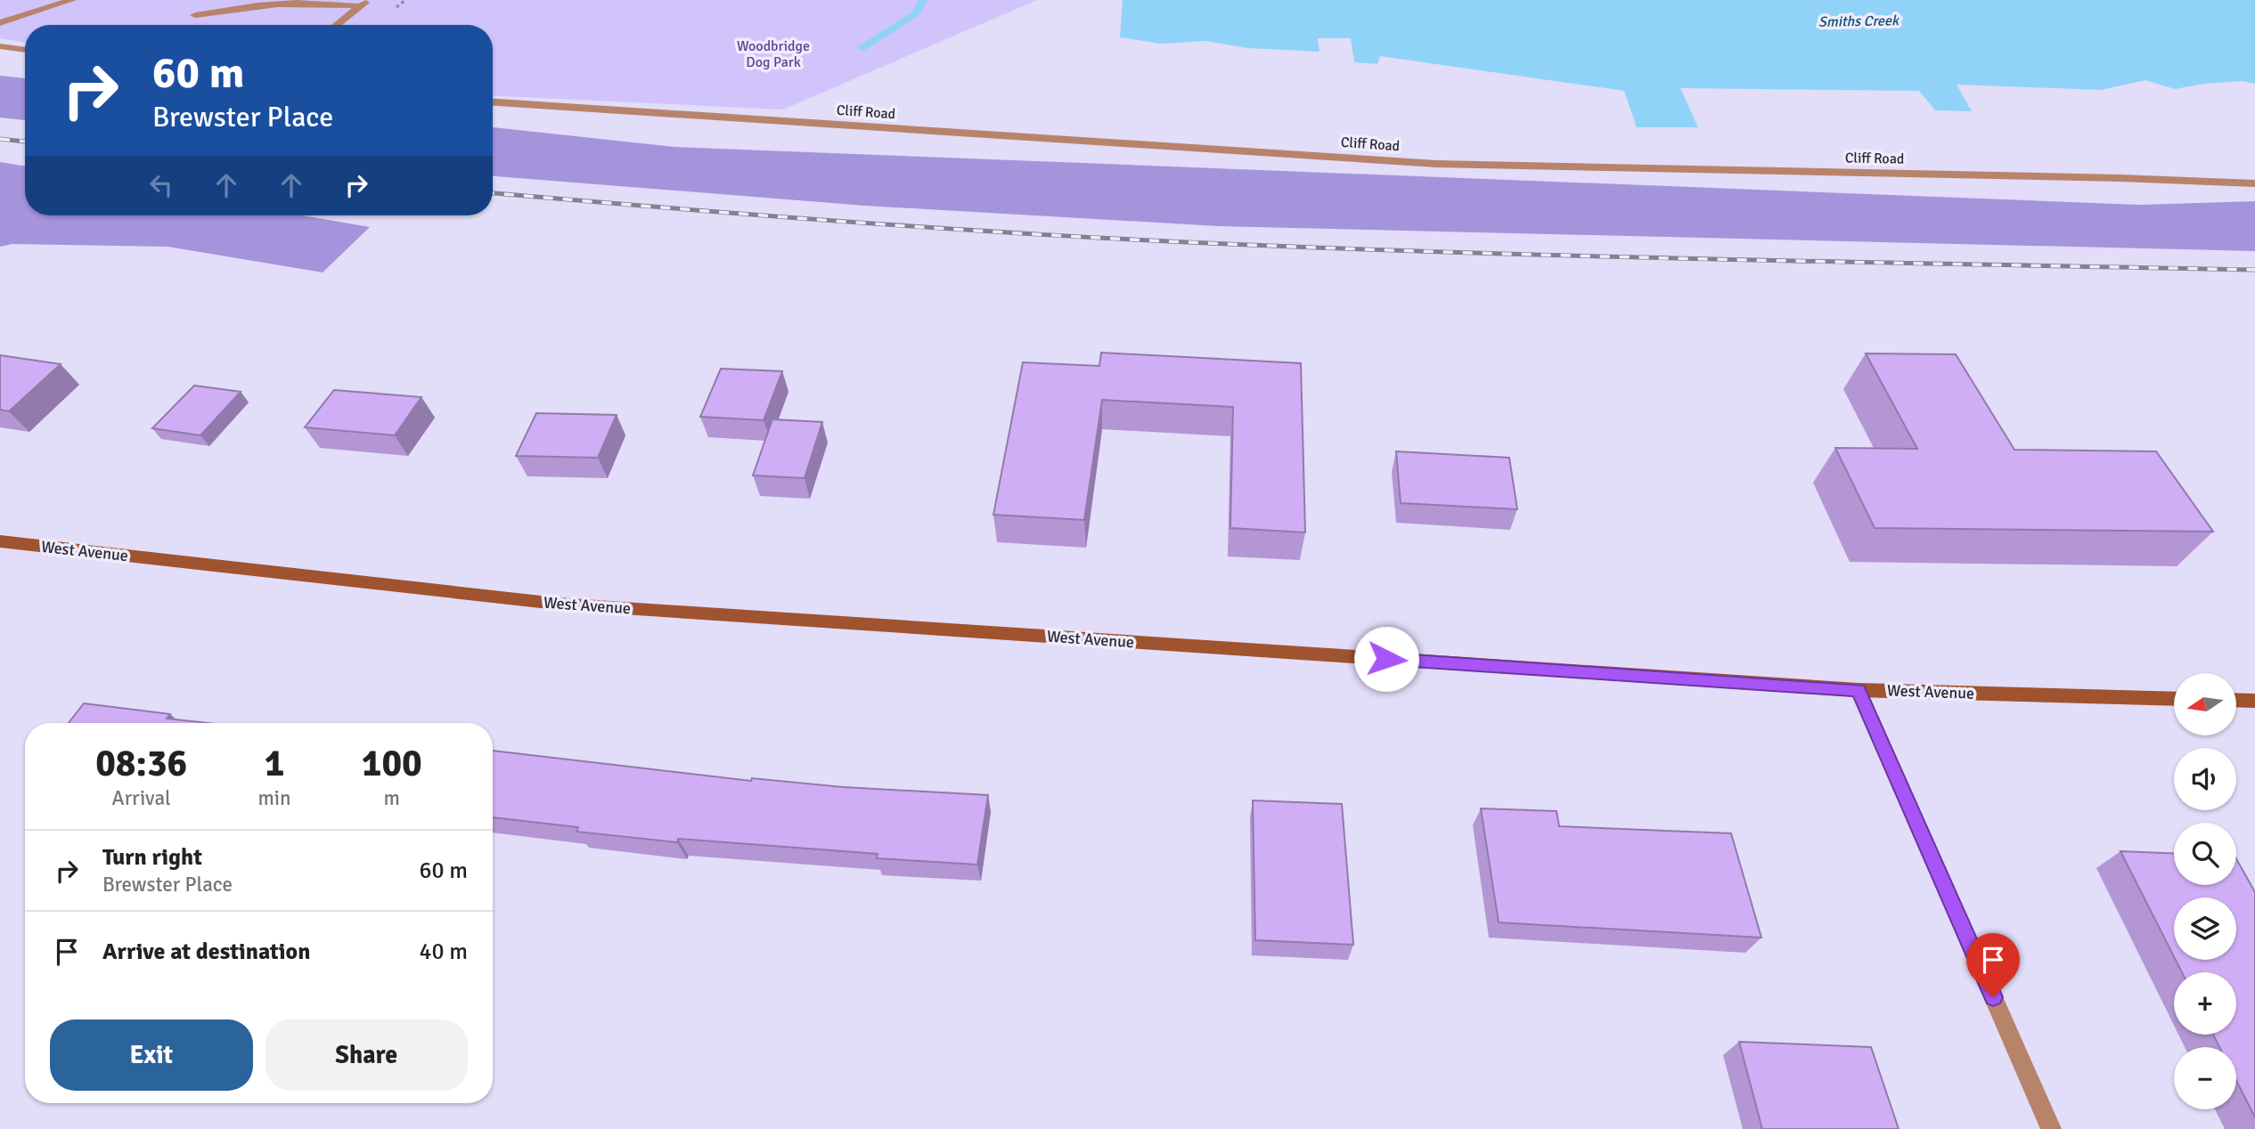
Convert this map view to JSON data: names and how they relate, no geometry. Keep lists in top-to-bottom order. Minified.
{"streets":{"street":["Cliff Road","West Avenue"]},"water":["Smiths Creek"],"parks":["Woodbridge Dog Park"],"north":"left","page":{"turn":["60 m","Brewster Place"],"map_buttons":["+","−"],"eta":["08:36","Arrival","1","min","100","m"],"list":[{"name":"Turn right","note":"Brewster Place","value":"60 m"},{"name":"Arrive at destination","value":"40 m"}],"buttons":["Exit","Share"]}}
